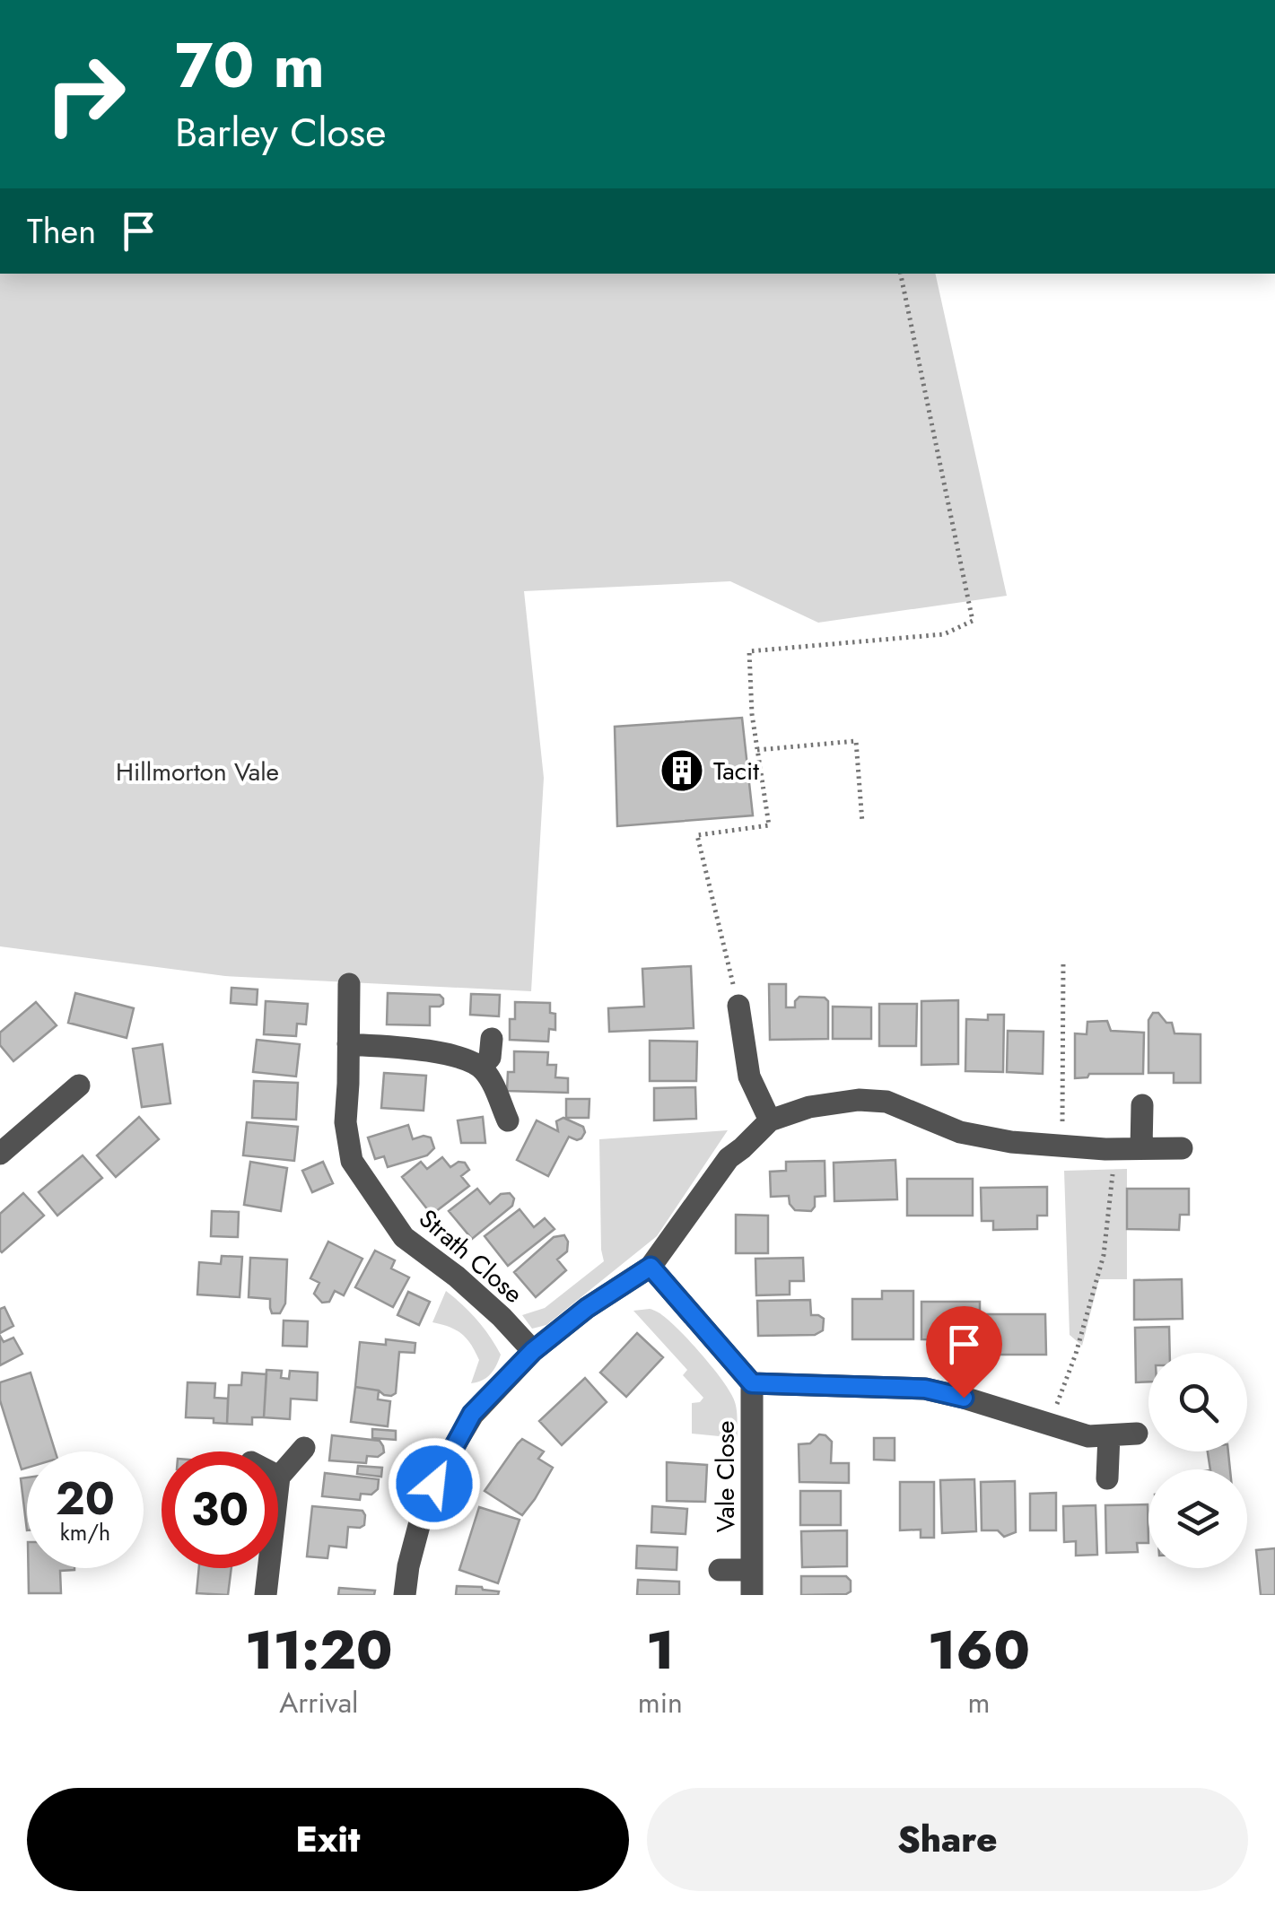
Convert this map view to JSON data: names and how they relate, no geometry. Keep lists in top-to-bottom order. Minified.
{"streets":{"street":["Strath Close","Vale Close"]},"parks":["Hillmorton Vale"],"places":{"building":["Tacit"]},"page":{"turn":["70 m","Barley Close"],"then":"Then","speed":"20 km/h","limit":"30","eta":["11:20","Arrival","1","min","160","m"],"buttons":["Exit","Share"]}}
